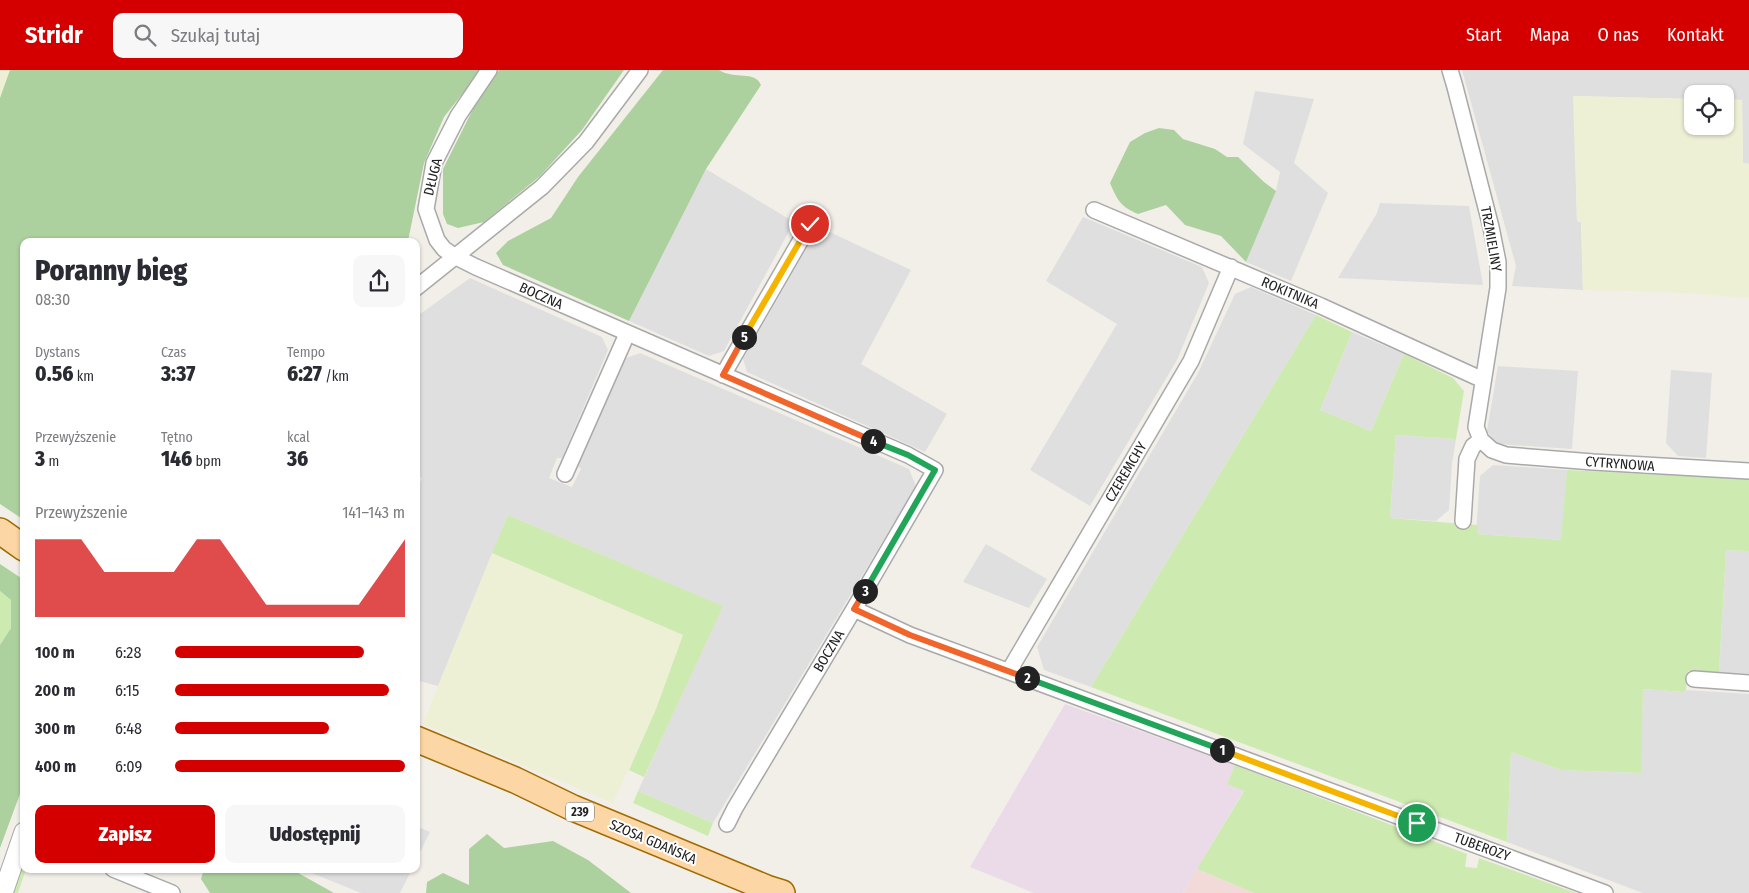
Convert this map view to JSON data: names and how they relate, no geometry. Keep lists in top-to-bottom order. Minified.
{"streets":{"main road":["239","SZOSA GDAŃSKA"],"street":["DŁUGA","TRZMIELINY","ROKITNIKA","BOCZNA","CYTRYNOWA","CZEREMCHY","TUBEROZY"]},"crossings":[["DŁUGA","BOCZNA"],["TRZMIELINY","ROKITNIKA"],["TRZMIELINY","CYTRYNOWA"],["ROKITNIKA","CZEREMCHY"],["BOCZNA","TUBEROZY"],["CZEREMCHY","TUBEROZY"]],"page":{"header":"Stridr","search":"Szukaj tutaj","nav":["Start","Mapa","O nas","Kontakt"],"heading":["Poranny bieg","08:30"],"stats":[["Dystans","0.56 km"],["Czas","3:37"],["Tempo","6:27 /km"],["Przewyższenie","3 m"],["Tętno","146 bpm"],["kcal","36"]],"pins":["5","4","3","2","1"],"chart":["Przewyższenie","141–143 m"],"list":[{"name":"100 m","note":"6:28"},{"name":"200 m","note":"6:15"},{"name":"300 m","note":"6:48"},{"name":"400 m","note":"6:09"}],"buttons":["Zapisz","Udostępnij"]}}
